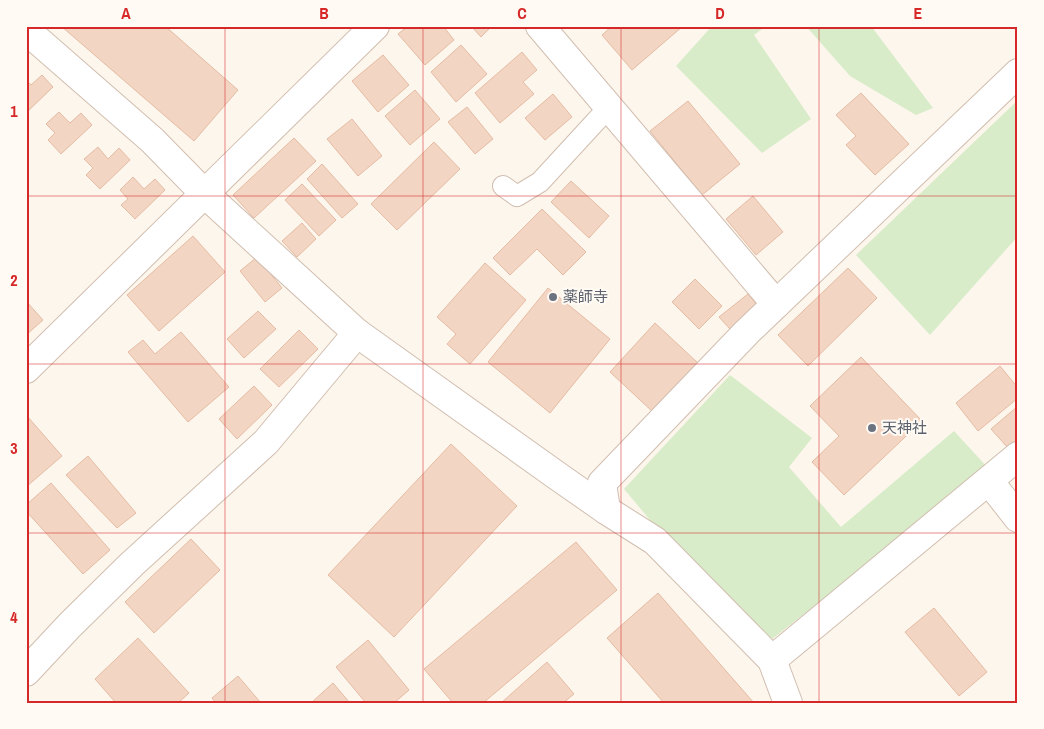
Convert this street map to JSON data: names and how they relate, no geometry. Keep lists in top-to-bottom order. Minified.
{"places":["薬師寺","天神社"],"grid":{"columns":["A","B","C","D","E"],"rows":["1","2","3","4"]}}
